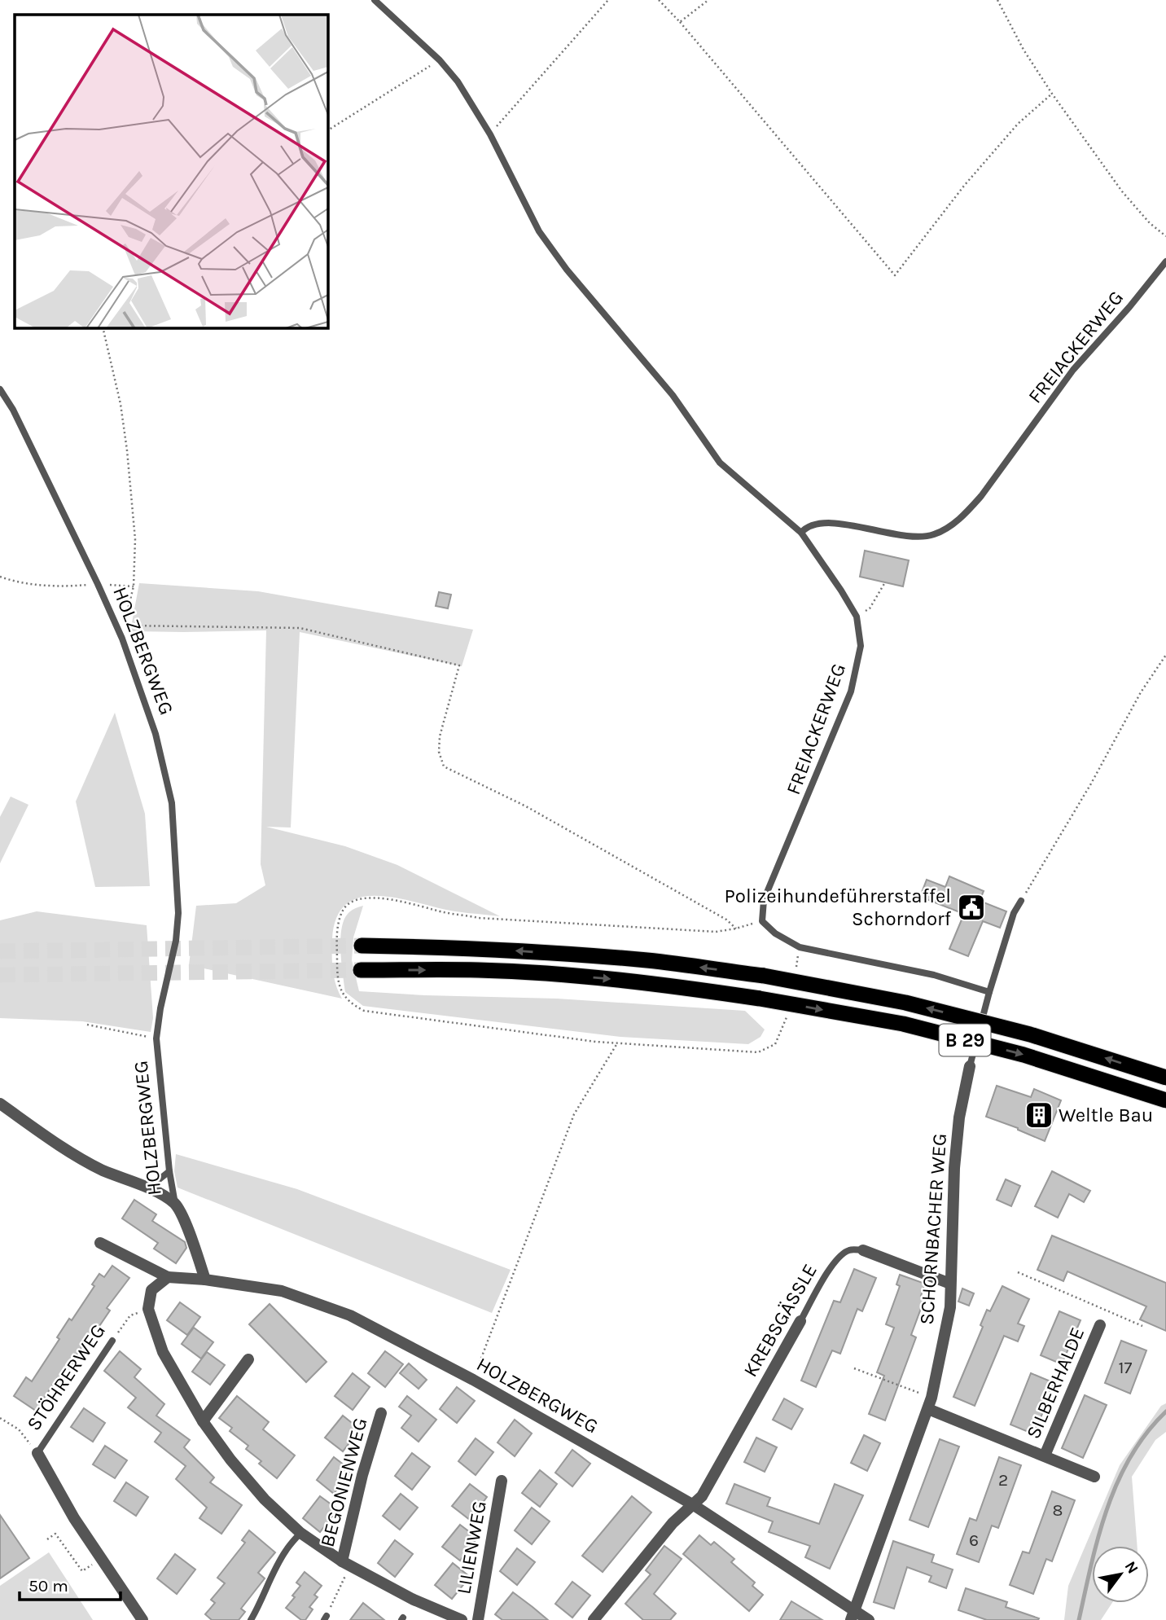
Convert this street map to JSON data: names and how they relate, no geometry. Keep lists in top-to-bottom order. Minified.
{"streets":{"highway":["B 29"],"street":["HOLZBERGWEG","SCHORNBACHER WEG","KREBSGÄSSLE","STÖHRERWEG","SILBERHALDE","BEGONIENWEG","LILIENWEG"],"lane":["FREIACKERWEG"]},"crossings":[["HOLZBERGWEG","SCHORNBACHER WEG"],["HOLZBERGWEG","KREBSGÄSSLE"],["SCHORNBACHER WEG","KREBSGÄSSLE"],["SCHORNBACHER WEG","SILBERHALDE"]],"places":{"public building":["Polizeihundeführerstaffel Schorndorf"],"building":["Weltle Bau"]},"house_numbers":["17","2","8","6"],"scale_bar":"50 m","north":"top right"}
